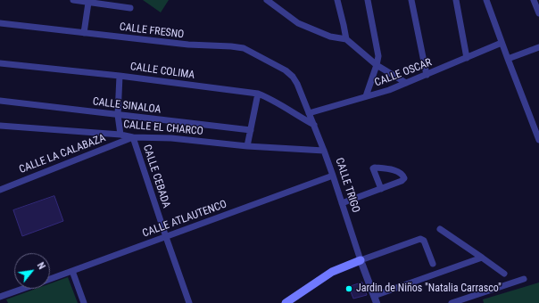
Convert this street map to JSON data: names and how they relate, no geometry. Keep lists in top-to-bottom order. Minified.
{"streets":{"street":["CALLE FRESNO","CALLE COLIMA","CALLE OSCAR","CALLE SINALOA","CALLE EL CHARCO","CALLE LA CALABAZA","CALLE CEBADA","CALLE TRIGO","CALLE ATLAUTENCO"]},"crossings":[["CALLE FRESNO","CALLE TRIGO"],["CALLE COLIMA","CALLE TRIGO"],["CALLE OSCAR","CALLE TRIGO"],["CALLE EL CHARCO","CALLE LA CALABAZA"],["CALLE EL CHARCO","CALLE CEBADA"],["CALLE EL CHARCO","CALLE TRIGO"],["CALLE LA CALABAZA","CALLE CEBADA"],["CALLE CEBADA","CALLE ATLAUTENCO"],["CALLE TRIGO","CALLE ATLAUTENCO"]],"places":["Jardin de Niños \"Natalia Carrasco\""],"north":"top right"}
